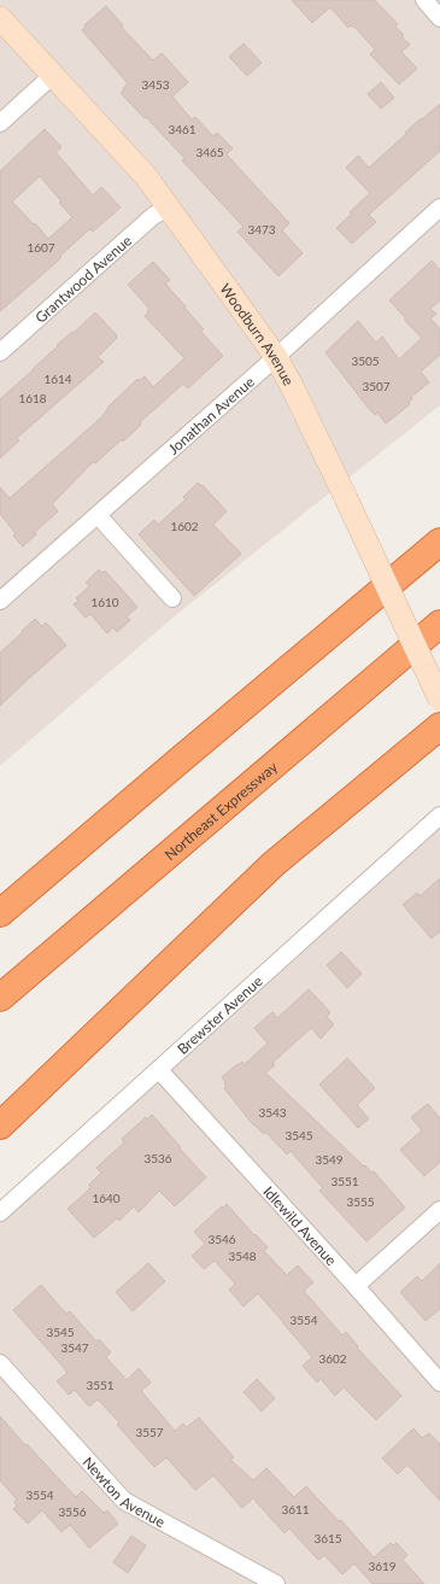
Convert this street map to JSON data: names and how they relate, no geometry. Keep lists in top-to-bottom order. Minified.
{"streets":{"highway":["Northeast Expressway"],"street":["Grantwood Avenue","Woodburn Avenue","Jonathan Avenue","Brewster Avenue","Idlewild Avenue","Newton Avenue"]},"crossings":[["Grantwood Avenue","Woodburn Avenue"],["Woodburn Avenue","Jonathan Avenue"],["Brewster Avenue","Idlewild Avenue"]],"house_numbers":["3453","3461","3465","3473","1607","3505","1614","3507","1618","1602","1610","3543","3545","3536","3549","3551","1640","3555","3546","3548","3554","3545","3547","3602","3551","3557","3554","3611","3556","3615","3619"]}
